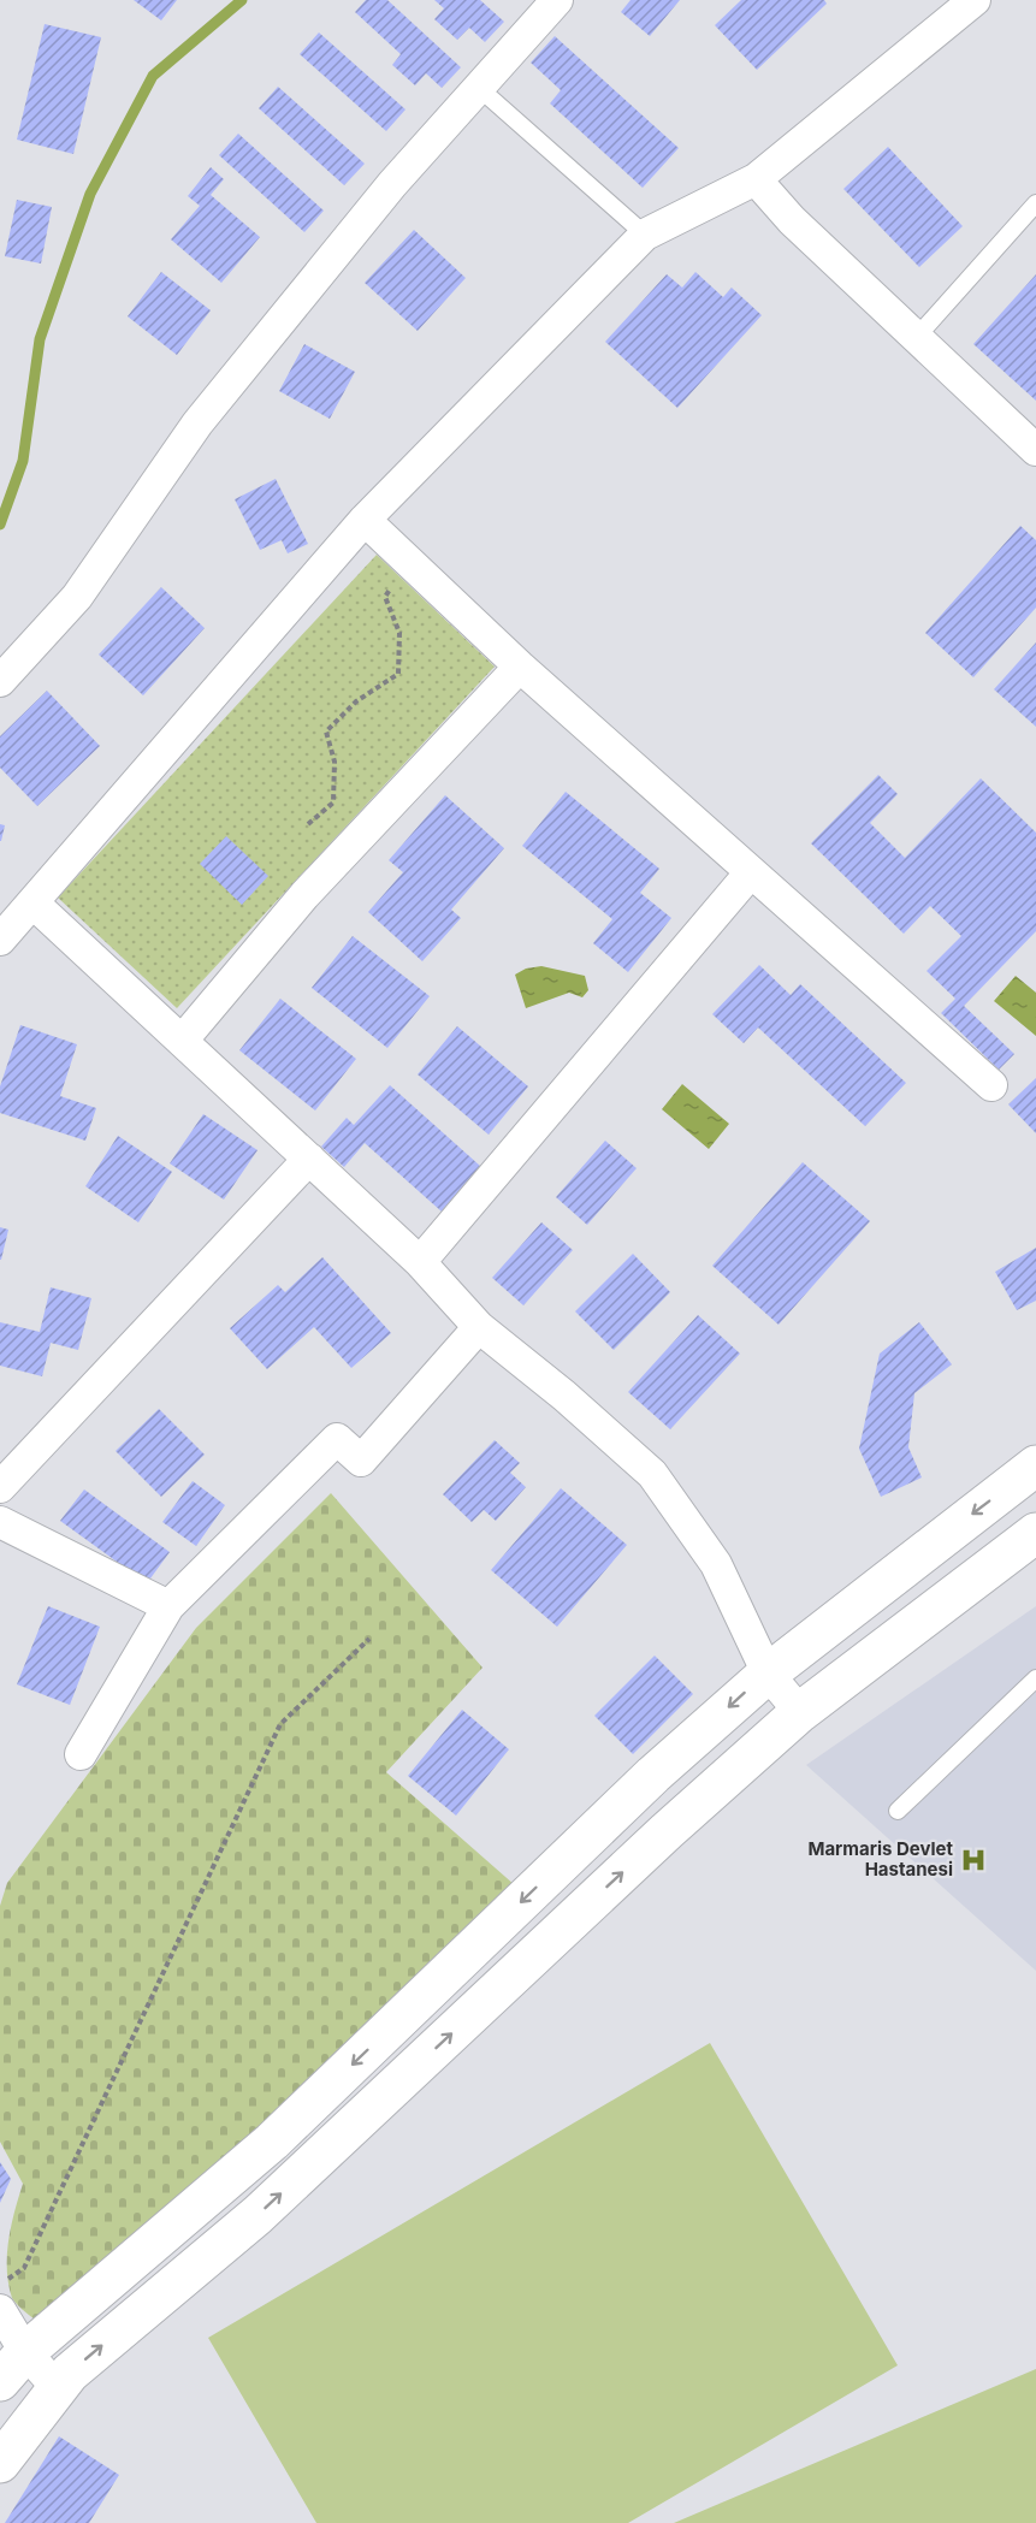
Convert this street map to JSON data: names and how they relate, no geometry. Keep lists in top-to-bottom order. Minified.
{"places":{"hospital":["Marmaris Devlet Hastanesi"]}}
